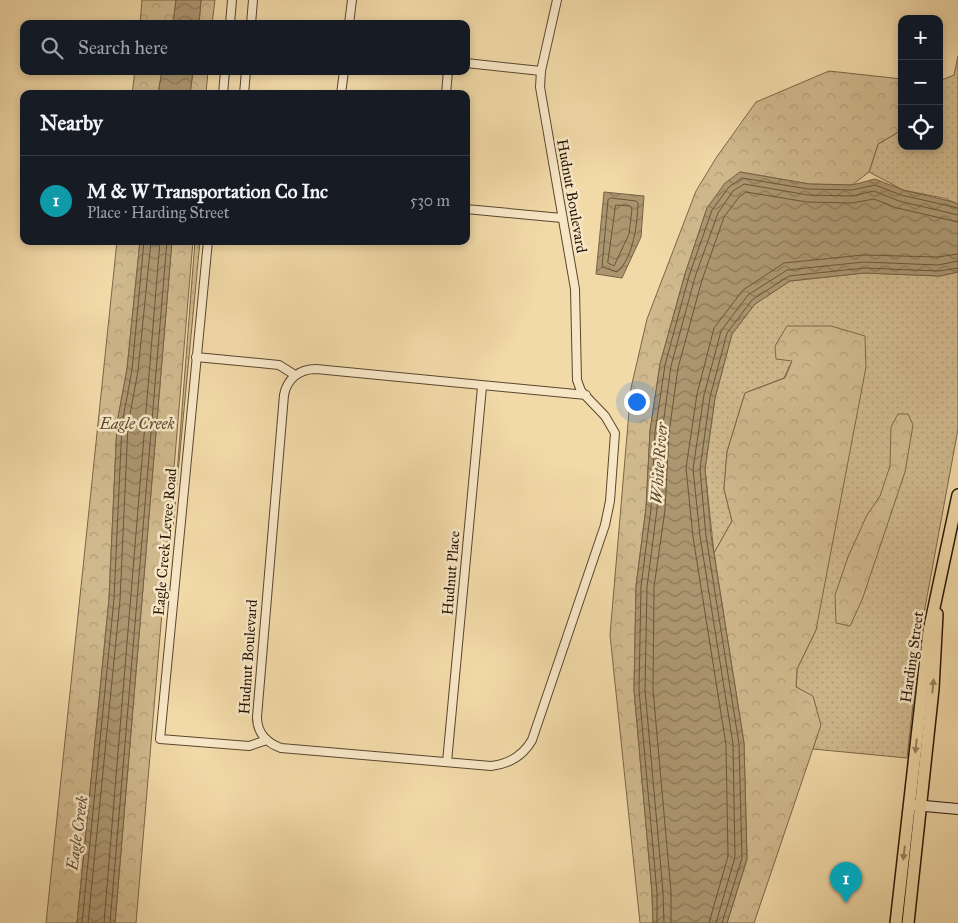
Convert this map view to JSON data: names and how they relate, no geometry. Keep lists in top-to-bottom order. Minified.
{"streets":{"main road":["Harding Street"],"street":["Hudnut Boulevard","Eagle Creek Levee Road","Hudnut Place"]},"crossings":[["Hudnut Boulevard","Eagle Creek Levee Road"],["Hudnut Boulevard","Hudnut Place"]],"water":["Eagle Creek","White River"],"page":{"map_buttons":["+","−"],"search":"Search here","heading":"Nearby","list":[{"mark":"1","name":"M & W Transportation Co Inc","note":"Place · Harding Street","value":"530 m"}],"pins":"1"}}
